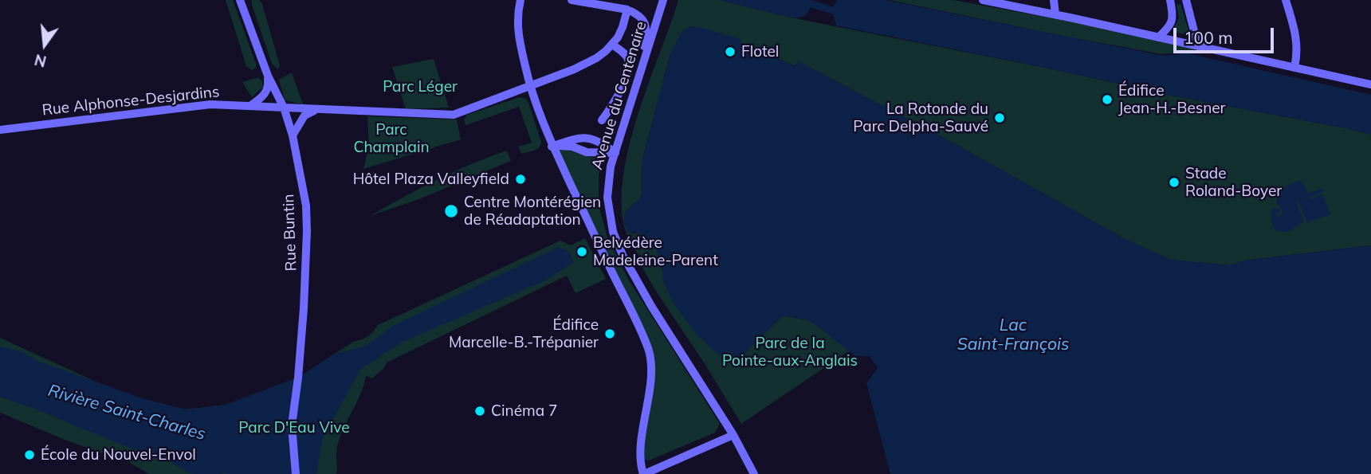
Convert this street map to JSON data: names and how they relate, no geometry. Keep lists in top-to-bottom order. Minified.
{"streets":{"street":["Avenue du Centenaire","Rue Alphonse-Desjardins","Rue Buntin"]},"crossings":[["Rue Alphonse-Desjardins","Rue Buntin"]],"water":["Lac Saint-François","Rivière Saint-Charles"],"parks":["Parc Léger","Parc Champlain","Parc de la Pointe-aux-Anglais","Parc D'Eau Vive"],"places":["Flotel","Édifice Jean-H.-Besner","La Rotonde du Parc Delpha-Sauvé","Hôtel Plaza Valleyfield","Stade Roland-Boyer","Centre Montérégien de Réadaptation","Belvédère Madeleine-Parent","Édifice Marcelle-B.-Trépanier","Cinéma 7","École du Nouvel-Envol"],"scale_bar":"100 m","north":"bottom"}
